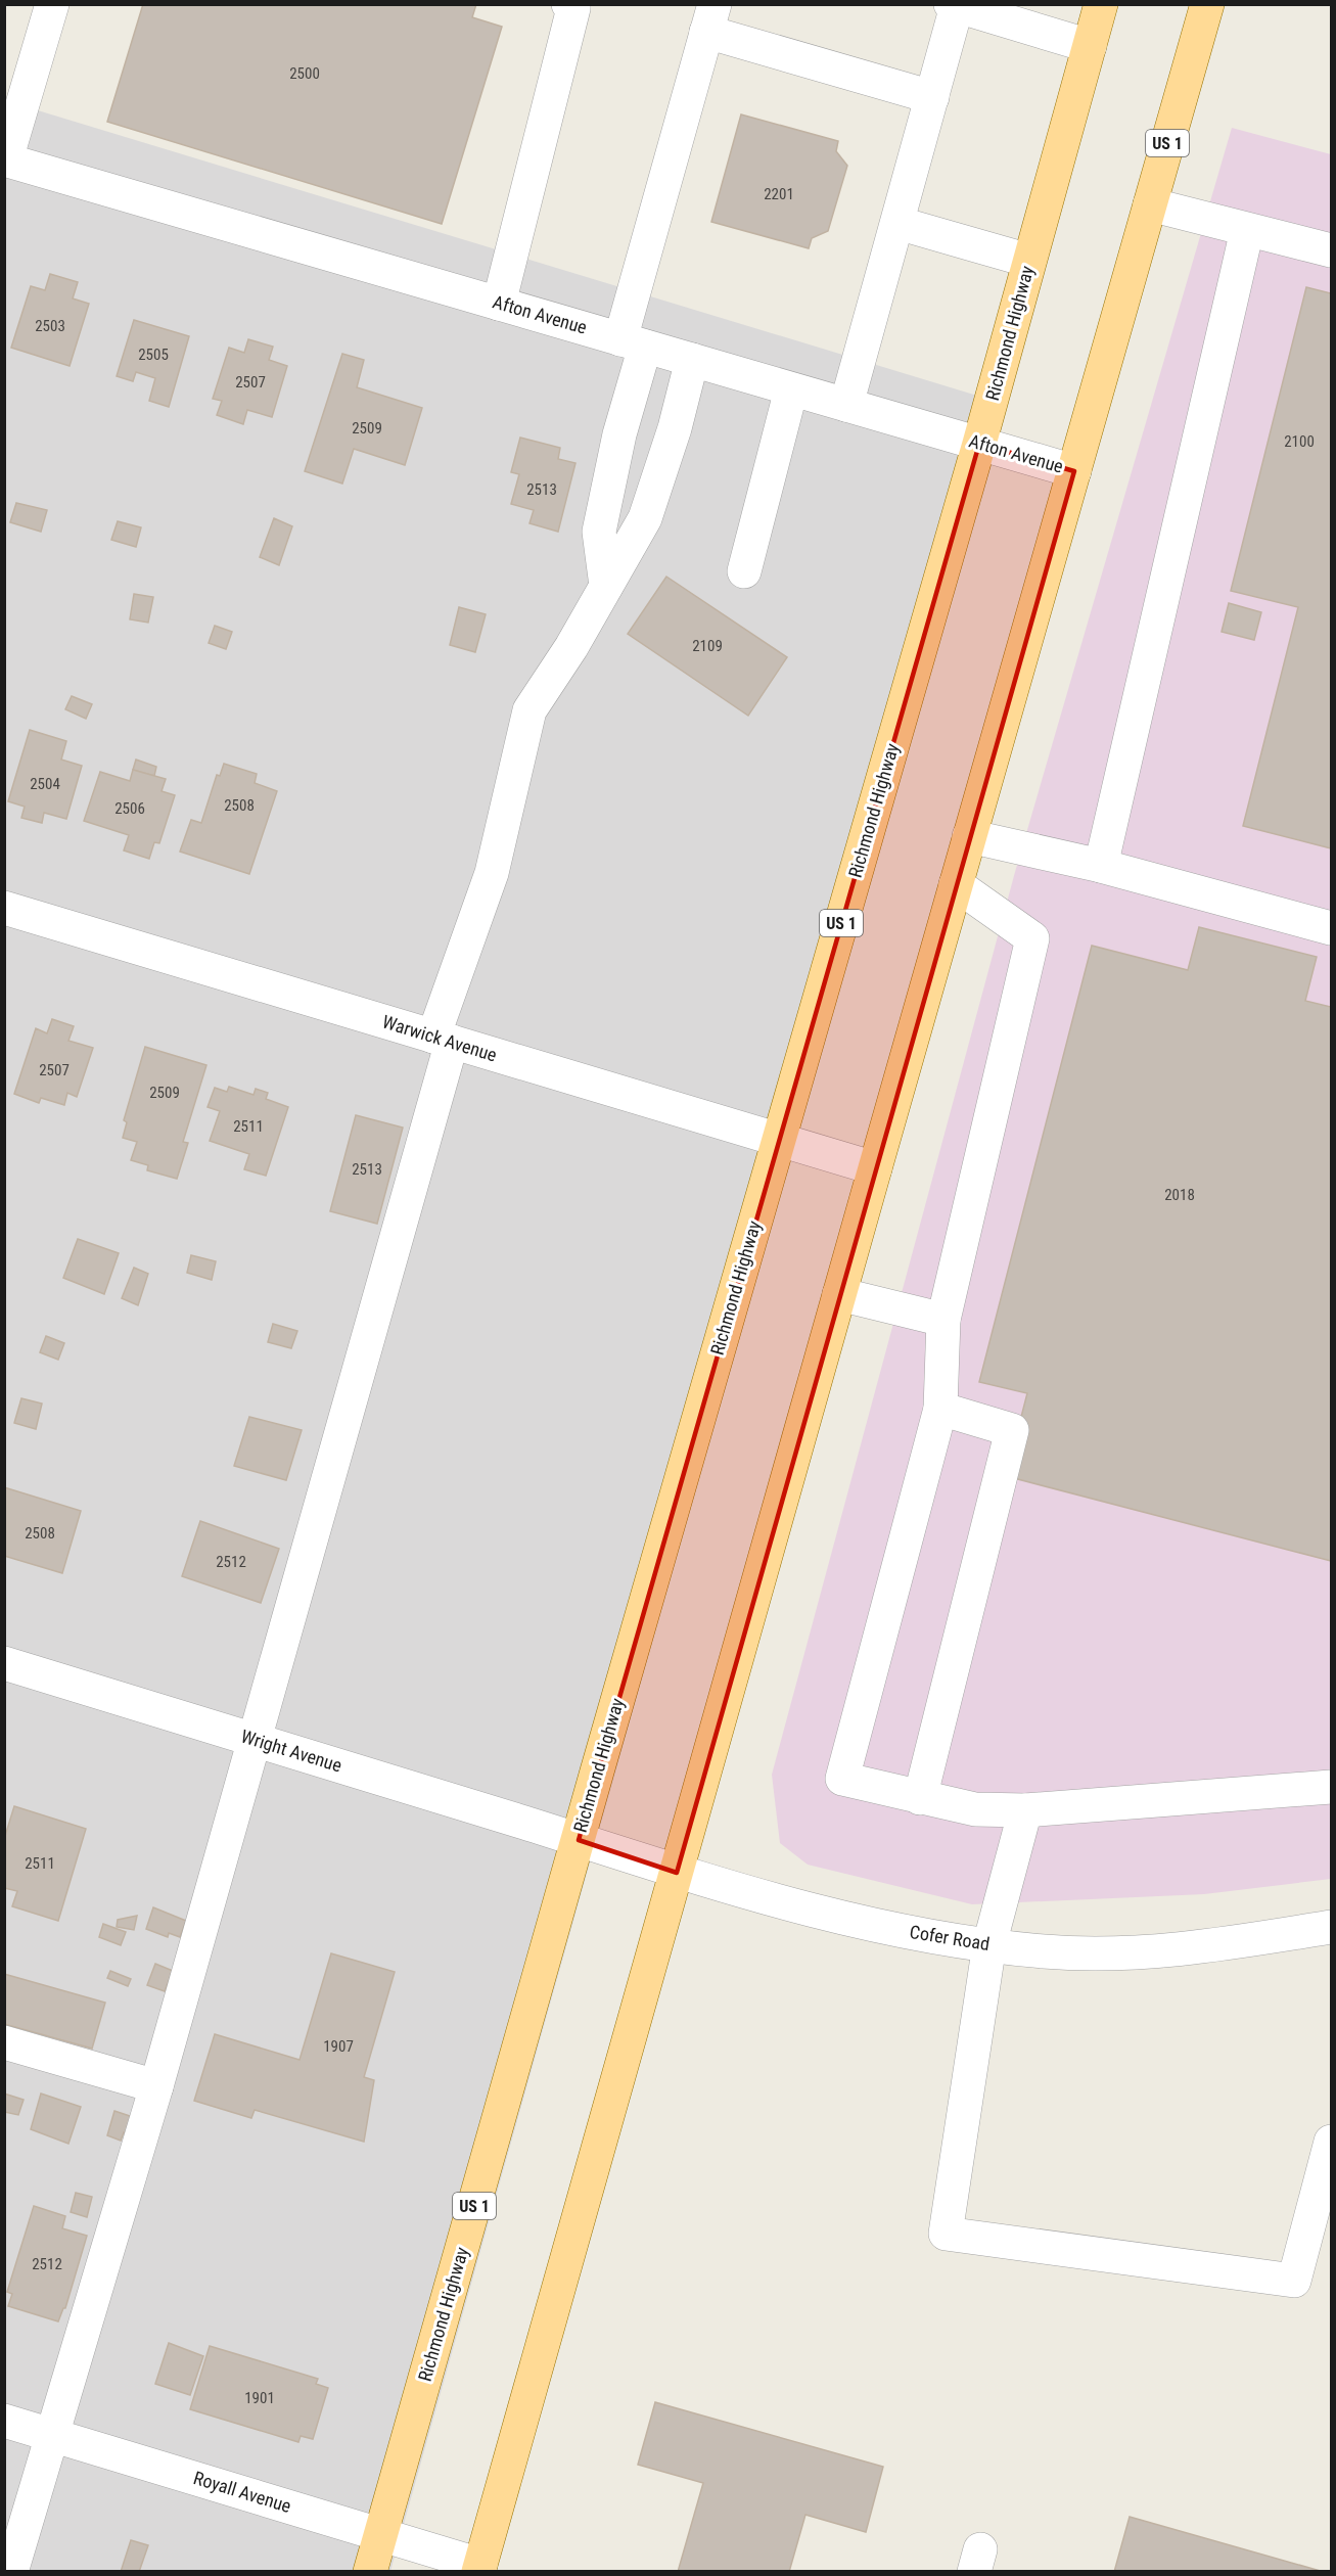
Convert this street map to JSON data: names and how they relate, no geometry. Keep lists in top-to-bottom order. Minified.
{"streets":{"main road":["US 1","Richmond Highway"],"street":["Afton Avenue","Warwick Avenue","Wright Avenue","Cofer Road","Royall Avenue"]},"crossings":[["US 1","Afton Avenue"],["US 1","Warwick Avenue"],["US 1","Cofer Road"],["US 1","Royall Avenue"],["Afton Avenue","Richmond Highway"],["Richmond Highway","Warwick Avenue"],["Richmond Highway","Wright Avenue"],["Richmond Highway","Cofer Road"],["Richmond Highway","Royall Avenue"],["Wright Avenue","Cofer Road"]],"house_numbers":["2500","2201","2503","2505","2507","2509","2100","2513","2109","2504","2508","2506","2507","2509","2511","2513","2018","2508","2512","2511","1907","2512","1901"]}
